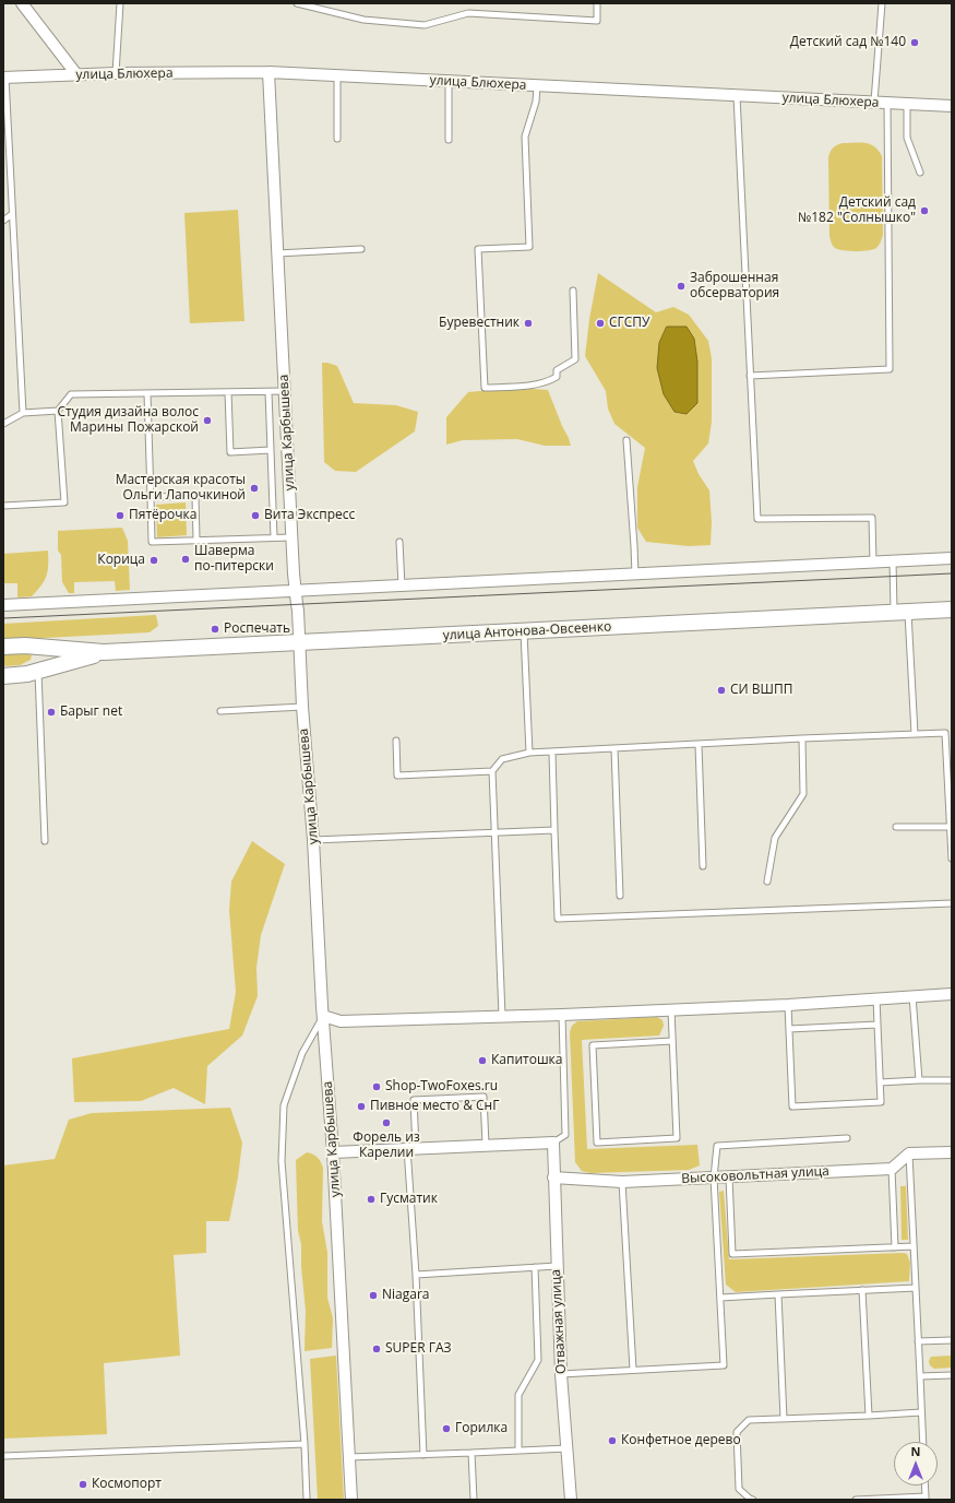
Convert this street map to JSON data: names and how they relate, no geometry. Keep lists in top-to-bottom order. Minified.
{"streets":{"main road":["улица Антонова-Овсеенко"],"street":["улица Блюхера","улица Карбышева","Высоковольтная улица","Отважная улица"]},"crossings":[["улица Блюхера","улица Карбышева"],["улица Карбышева","улица Антонова-Овсеенко"],["Высоковольтная улица","Отважная улица"]],"places":["Детский сад №140","Детский сад №182 \"Солнышко\"","Заброшенная обсерватория","Буревестник","СГСПУ","Студия дизайна волос Марины Пожарской","Мастерская красоты Ольги Лапочкиной","Пятёрочка","Вита Экспресс","Шаверма по-питерски","Корица","Роспечать","СИ ВШПП","Барыг net","Капитошка","Shop-TwoFoxes.ru","Пивное место & СнГ","Форель из Карелии","Гусматик","Niagara","SUPER ГАЗ","Горилка","Конфетное дерево","Космопорт"],"north":"top"}
